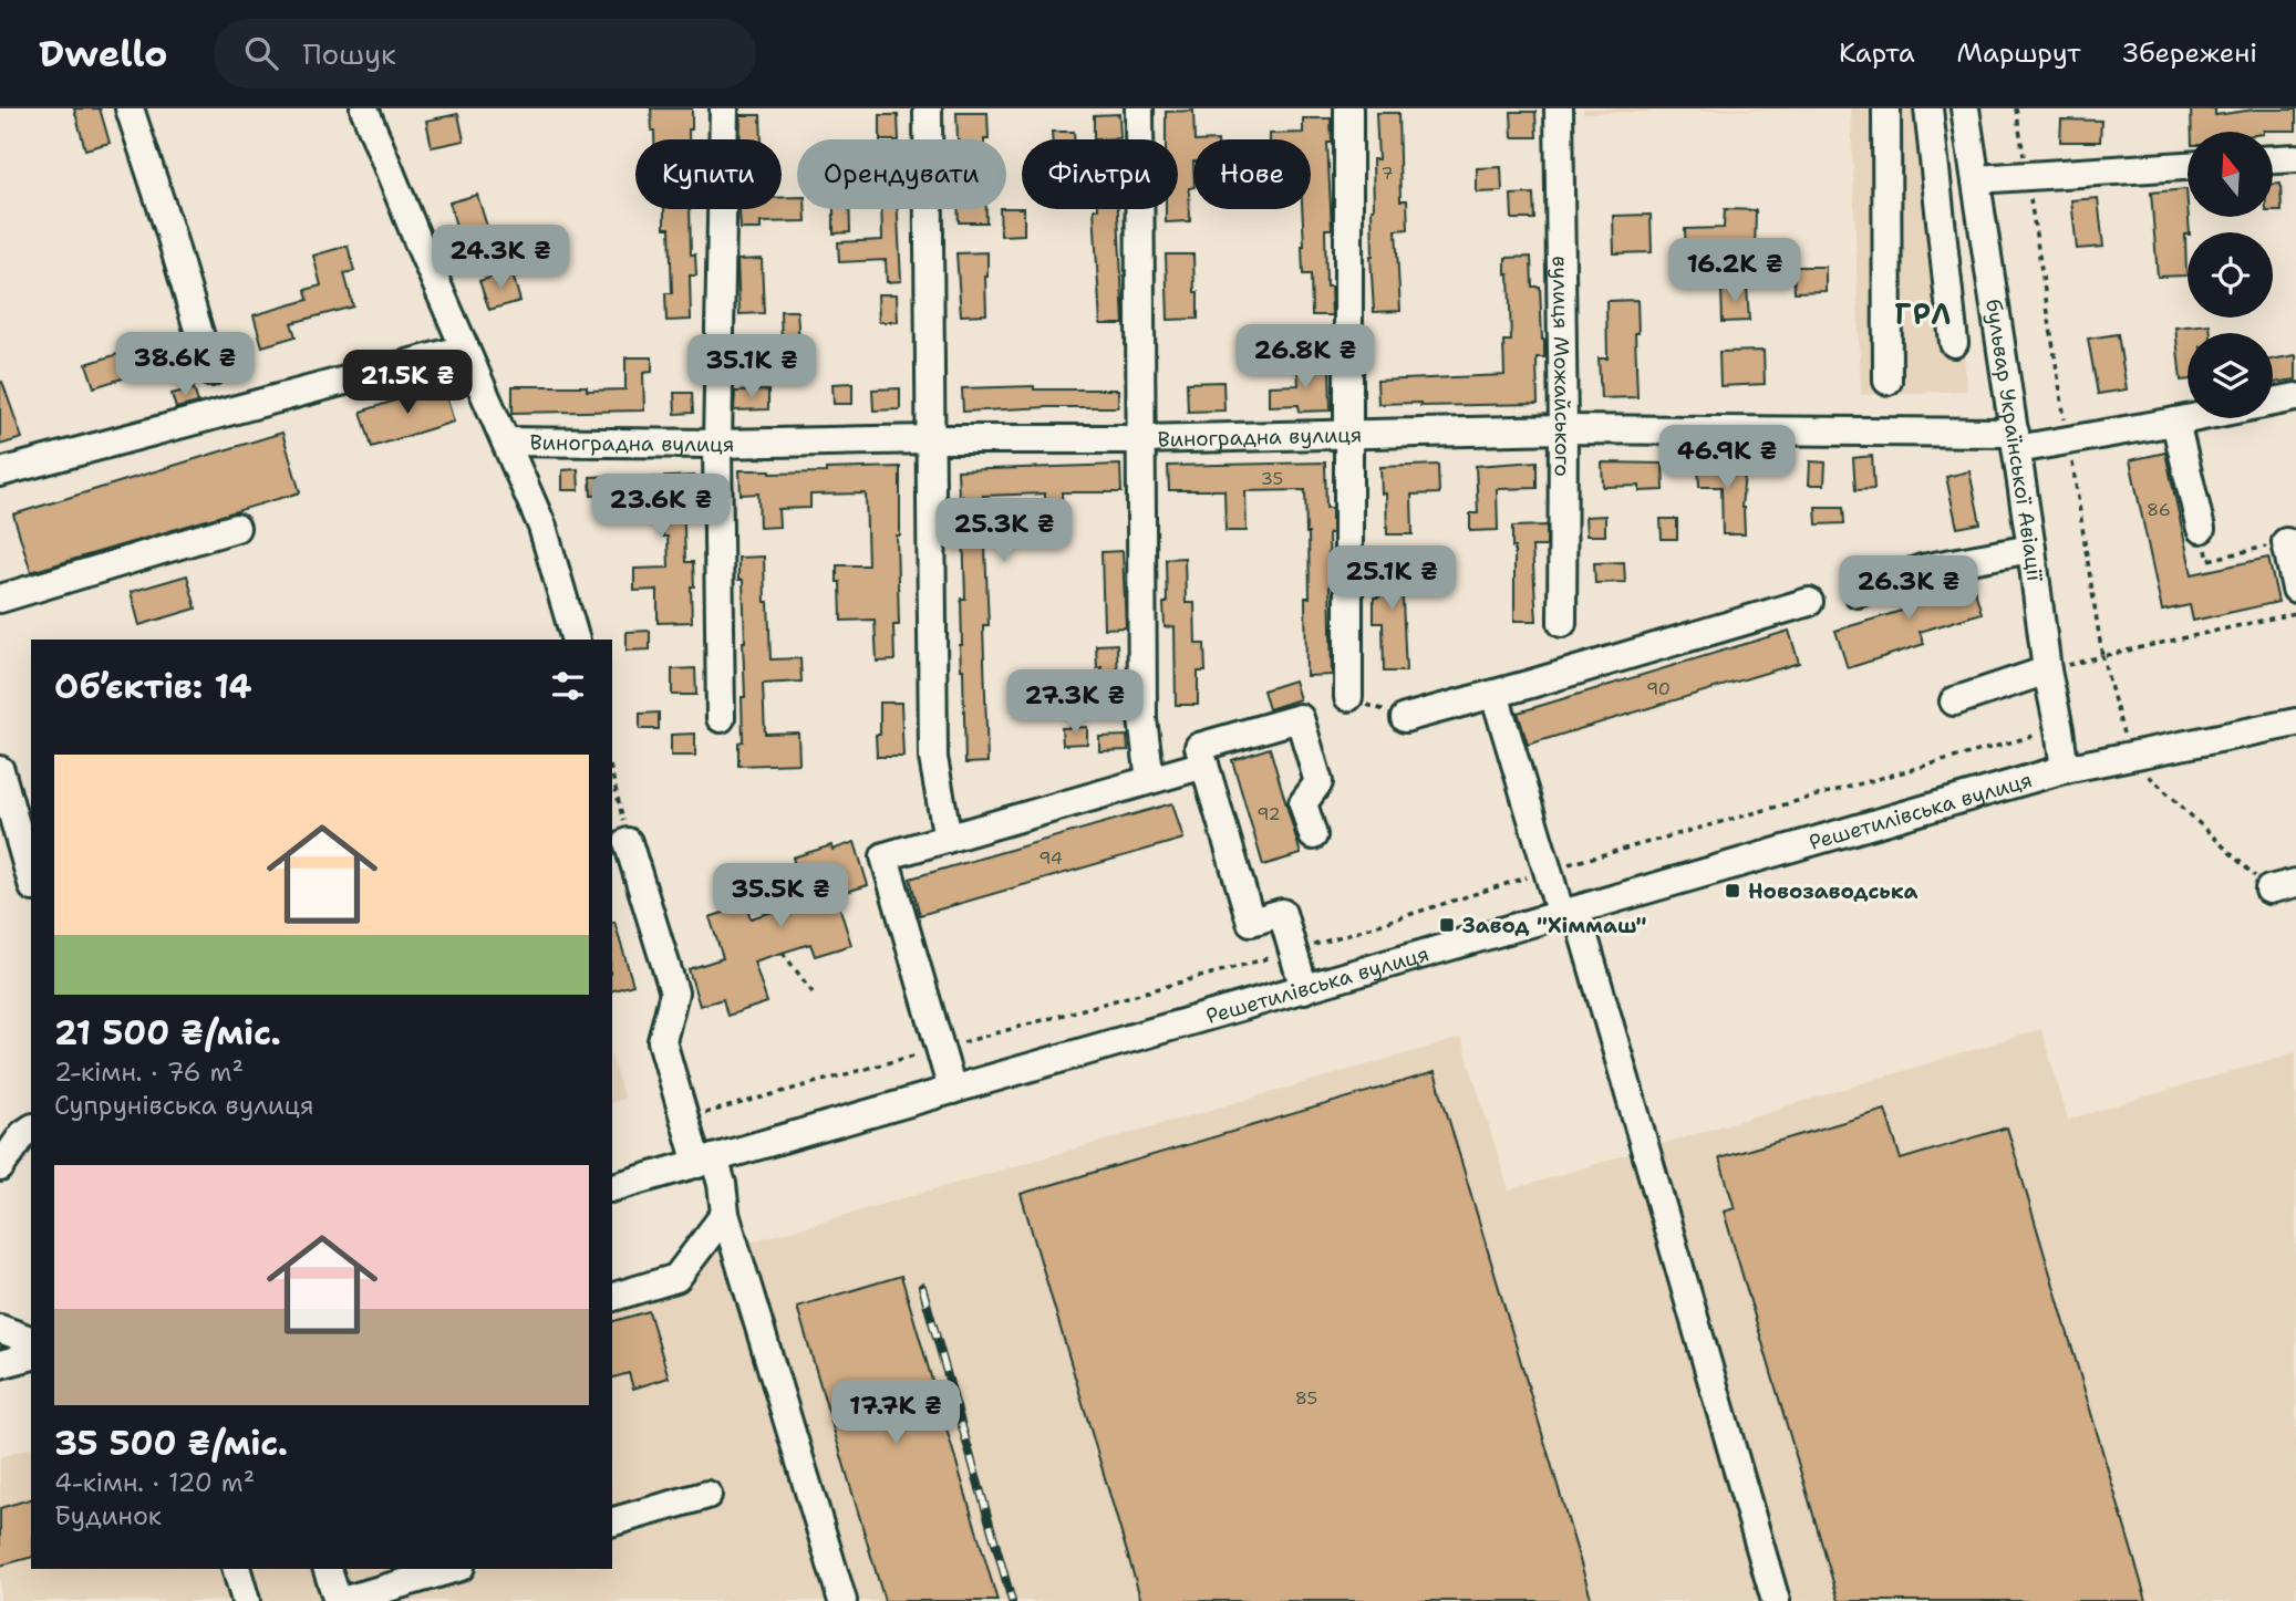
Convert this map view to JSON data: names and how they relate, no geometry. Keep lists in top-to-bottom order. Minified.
{"streets":{"street":["вулиця Можайського","Виноградна вулиця","бульвар Української Авіації","Решетилівська вулиця"]},"crossings":[["вулиця Можайського","Виноградна вулиця"],["Виноградна вулиця","бульвар Української Авіації"],["бульвар Української Авіації","Решетилівська вулиця"]],"districts":["ГРЛ"],"places":{"transit":["Новозаводська","Завод \"Хіммаш\""]},"house_numbers":["7","35","86","90","92","94","85"],"north":"top","page":{"header":"Dwello","search":"Пошук","nav":["Карта","Маршрут","Збережені"],"chip":["Купити","Орендувати","Фільтри","Нове"],"price":["24.3K ₴","16.2K ₴","26.8K ₴","38.6K ₴","35.1K ₴","21.5K ₴","46.9K ₴","23.6K ₴","25.3K ₴","25.1K ₴","26.3K ₴","27.3K ₴","35.5K ₴","17.7K ₴"],"heading":"Об’єктів: 14","list":[{"name":"21 500 ₴/міс.","note":"2-кімн. · 76 m² · Супрунівська вулиця"},{"name":"35 500 ₴/міс.","note":"4-кімн. · 120 m² · Будинок"}]}}
